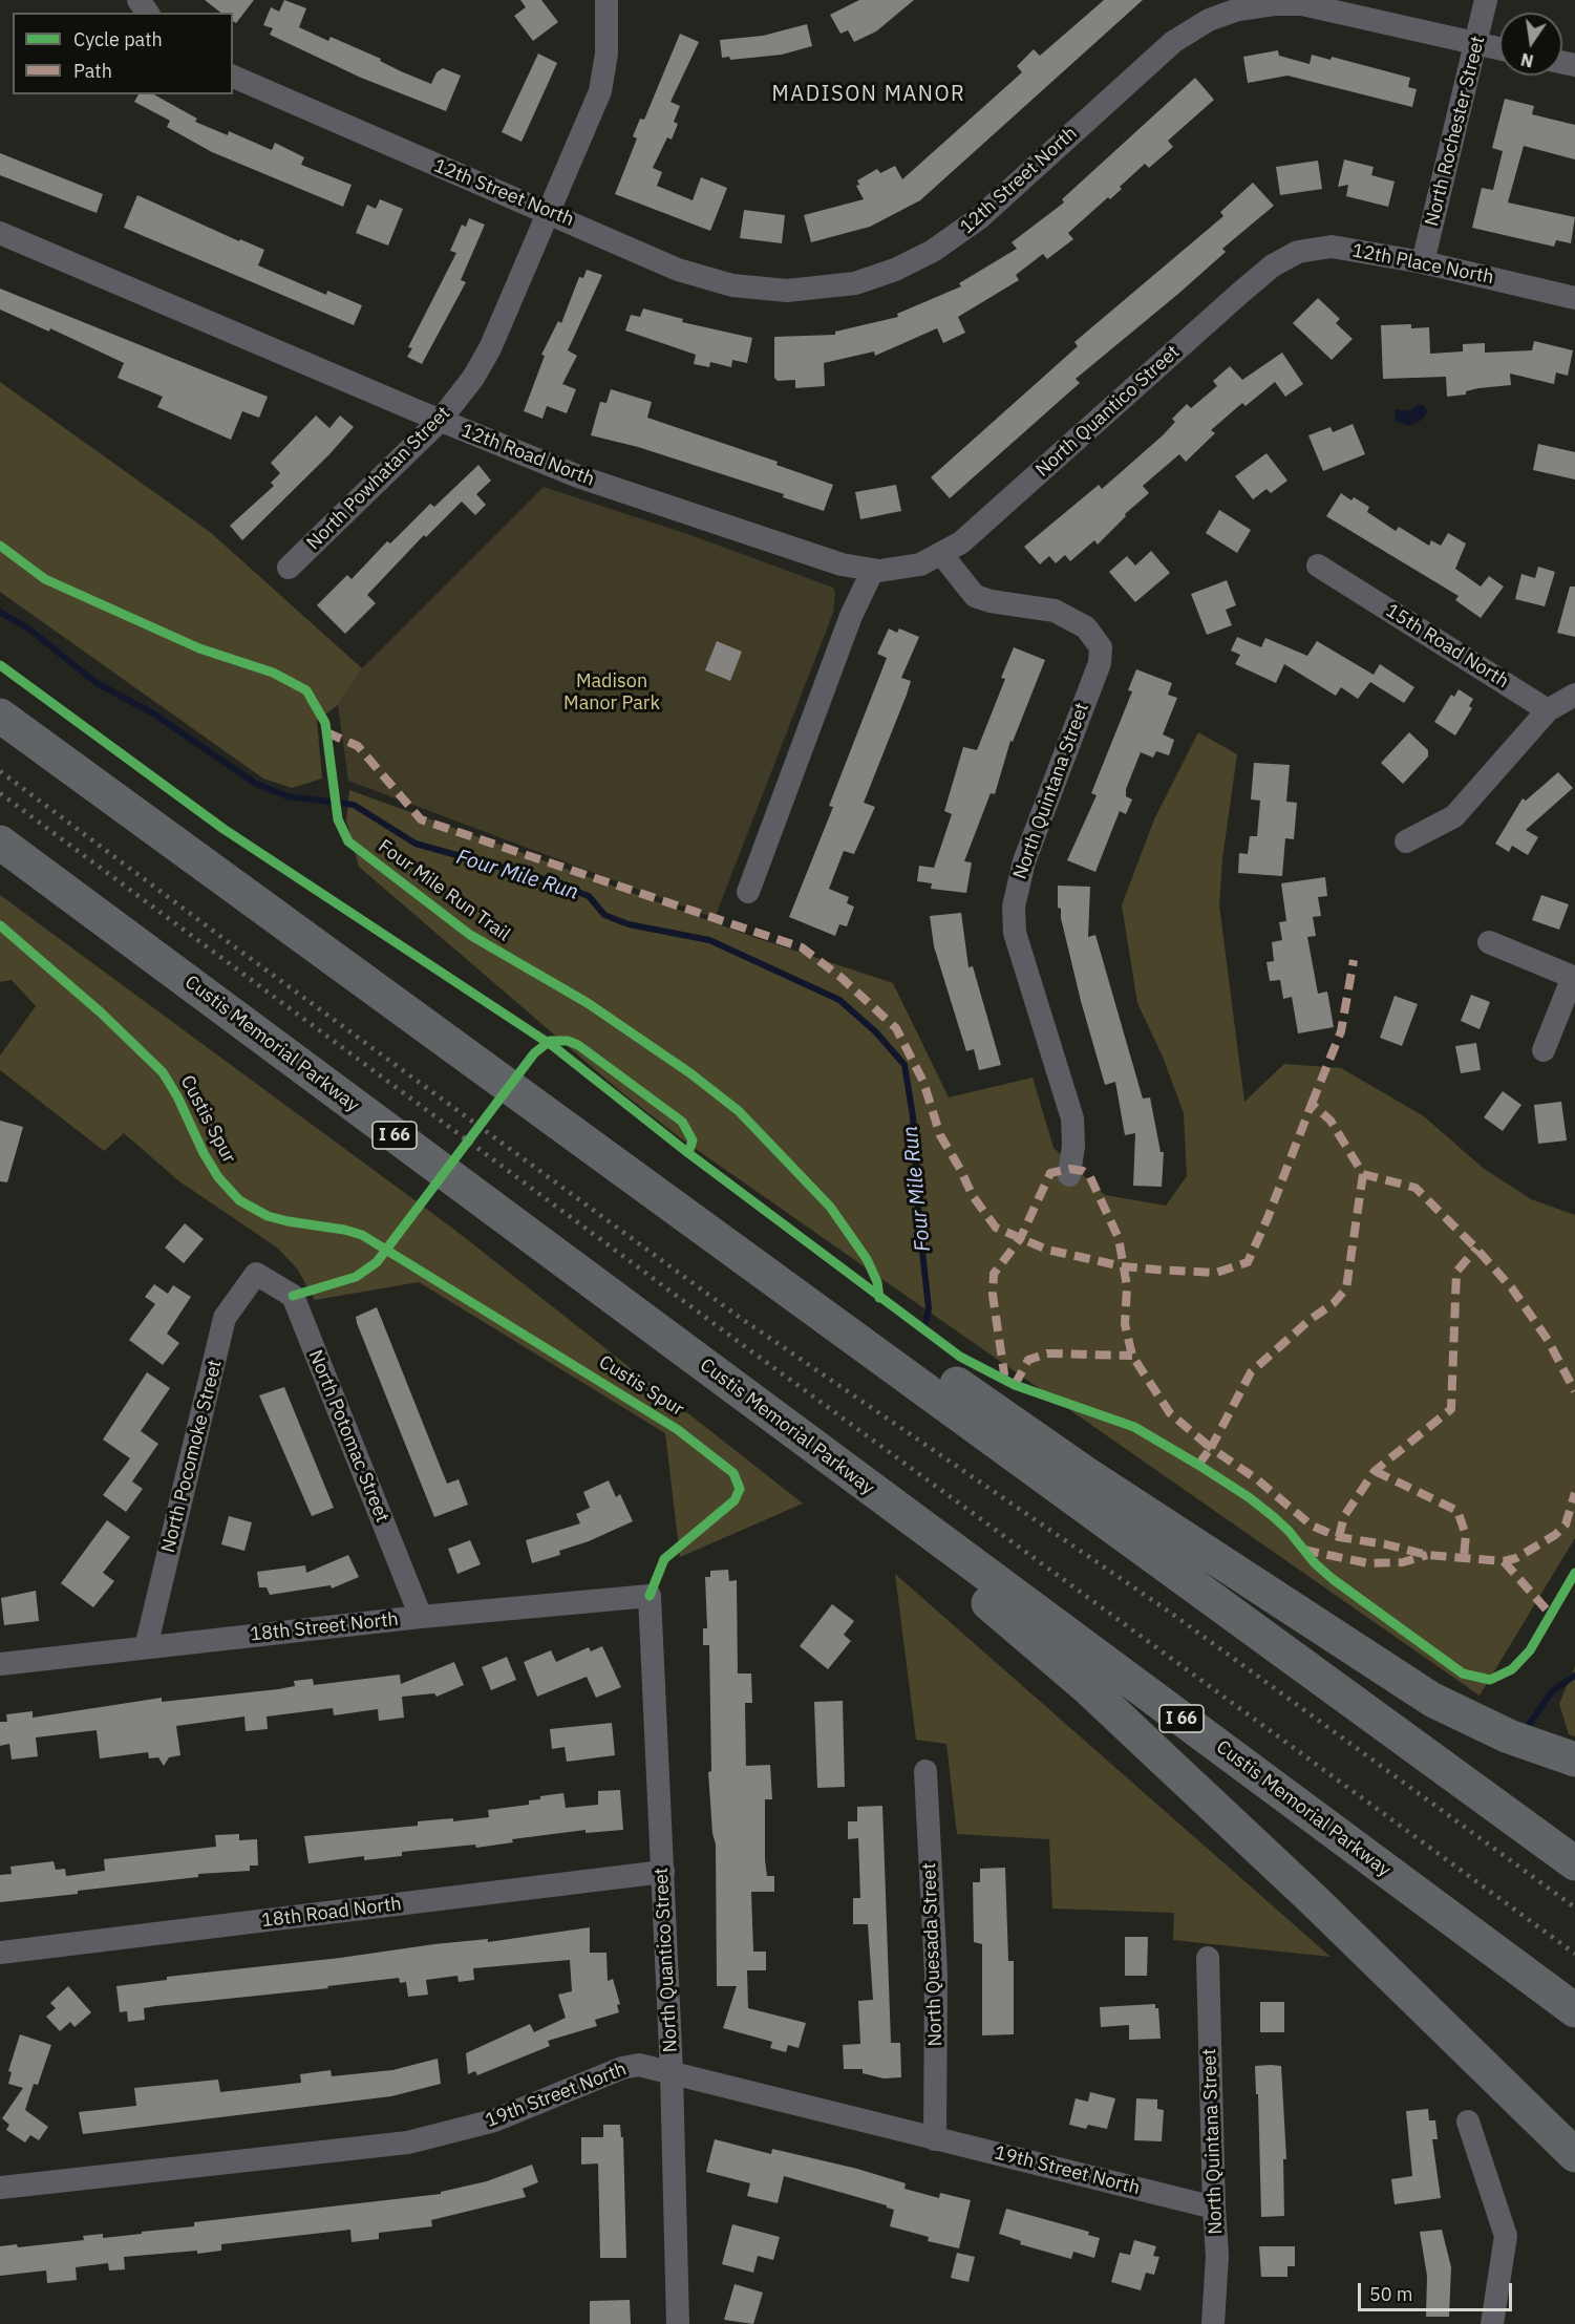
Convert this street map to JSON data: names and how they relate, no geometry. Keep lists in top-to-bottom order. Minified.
{"streets":{"highway":["Custis Memorial Parkway","I 66"],"street":["North Rochester Street","12th Street North","12th Place North","North Quantico Street","12th Road North","North Powhatan Street","15th Road North","North Quintana Street","North Potomac Street","North Pocomoke Street","18th Street North","18th Road North","North Quesada Street","19th Street North"],"cycle path":["Four Mile Run Trail","Custis Spur"]},"crossings":[["North Rochester Street","12th Street North"],["North Rochester Street","12th Place North"],["12th Street North","North Powhatan Street"],["12th Place North","North Quantico Street"],["North Quantico Street","12th Road North"],["North Quantico Street","North Quintana Street"],["North Quantico Street","18th Street North"],["North Quantico Street","18th Road North"],["North Quantico Street","19th Street North"],["12th Road North","North Powhatan Street"],["12th Road North","North Quintana Street"],["North Quintana Street","19th Street North"],["North Potomac Street","North Pocomoke Street"],["North Potomac Street","18th Street North"],["North Pocomoke Street","18th Street North"],["North Quesada Street","19th Street North"]],"districts":["MADISON MANOR"],"water":["Four Mile Run"],"parks":["Madison Manor Park"],"legend":["Cycle path","Path"],"scale_bar":"50 m","north":"bottom"}
